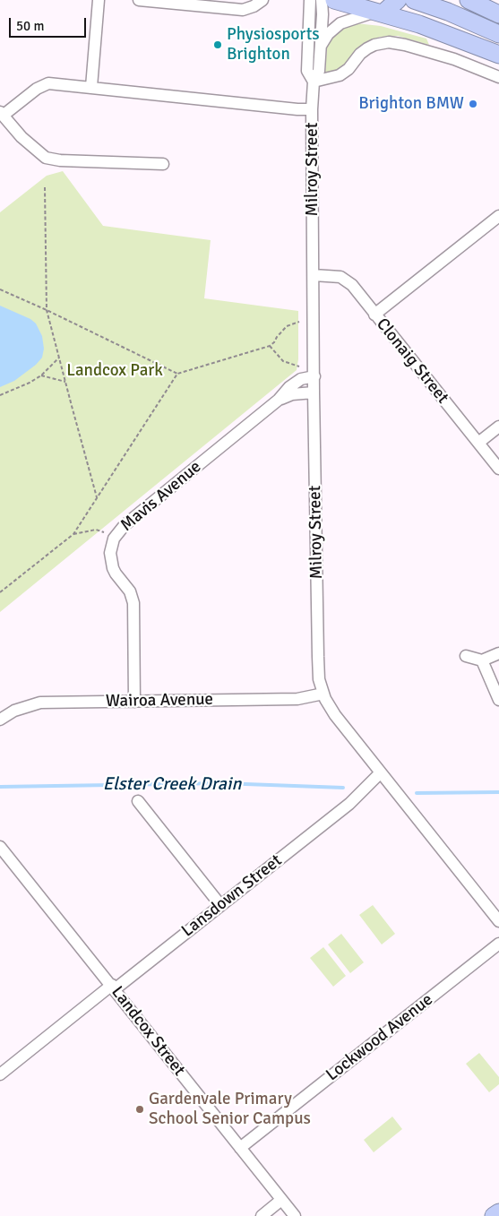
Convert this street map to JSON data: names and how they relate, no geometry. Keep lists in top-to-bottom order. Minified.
{"streets":{"street":["Milroy Street","Clonaig Street","Mavis Avenue","Wairoa Avenue","Lansdown Street","Landcox Street","Lockwood Avenue"]},"crossings":[["Milroy Street","Clonaig Street"],["Milroy Street","Mavis Avenue"],["Milroy Street","Wairoa Avenue"],["Milroy Street","Lansdown Street"],["Mavis Avenue","Wairoa Avenue"],["Lansdown Street","Landcox Street"],["Landcox Street","Lockwood Avenue"]],"water":["Elster Creek Drain"],"parks":["Landcox Park"],"places":["Physiosports Brighton","Brighton BMW","Gardenvale Primary School Senior Campus"],"scale_bar":"50 m"}
